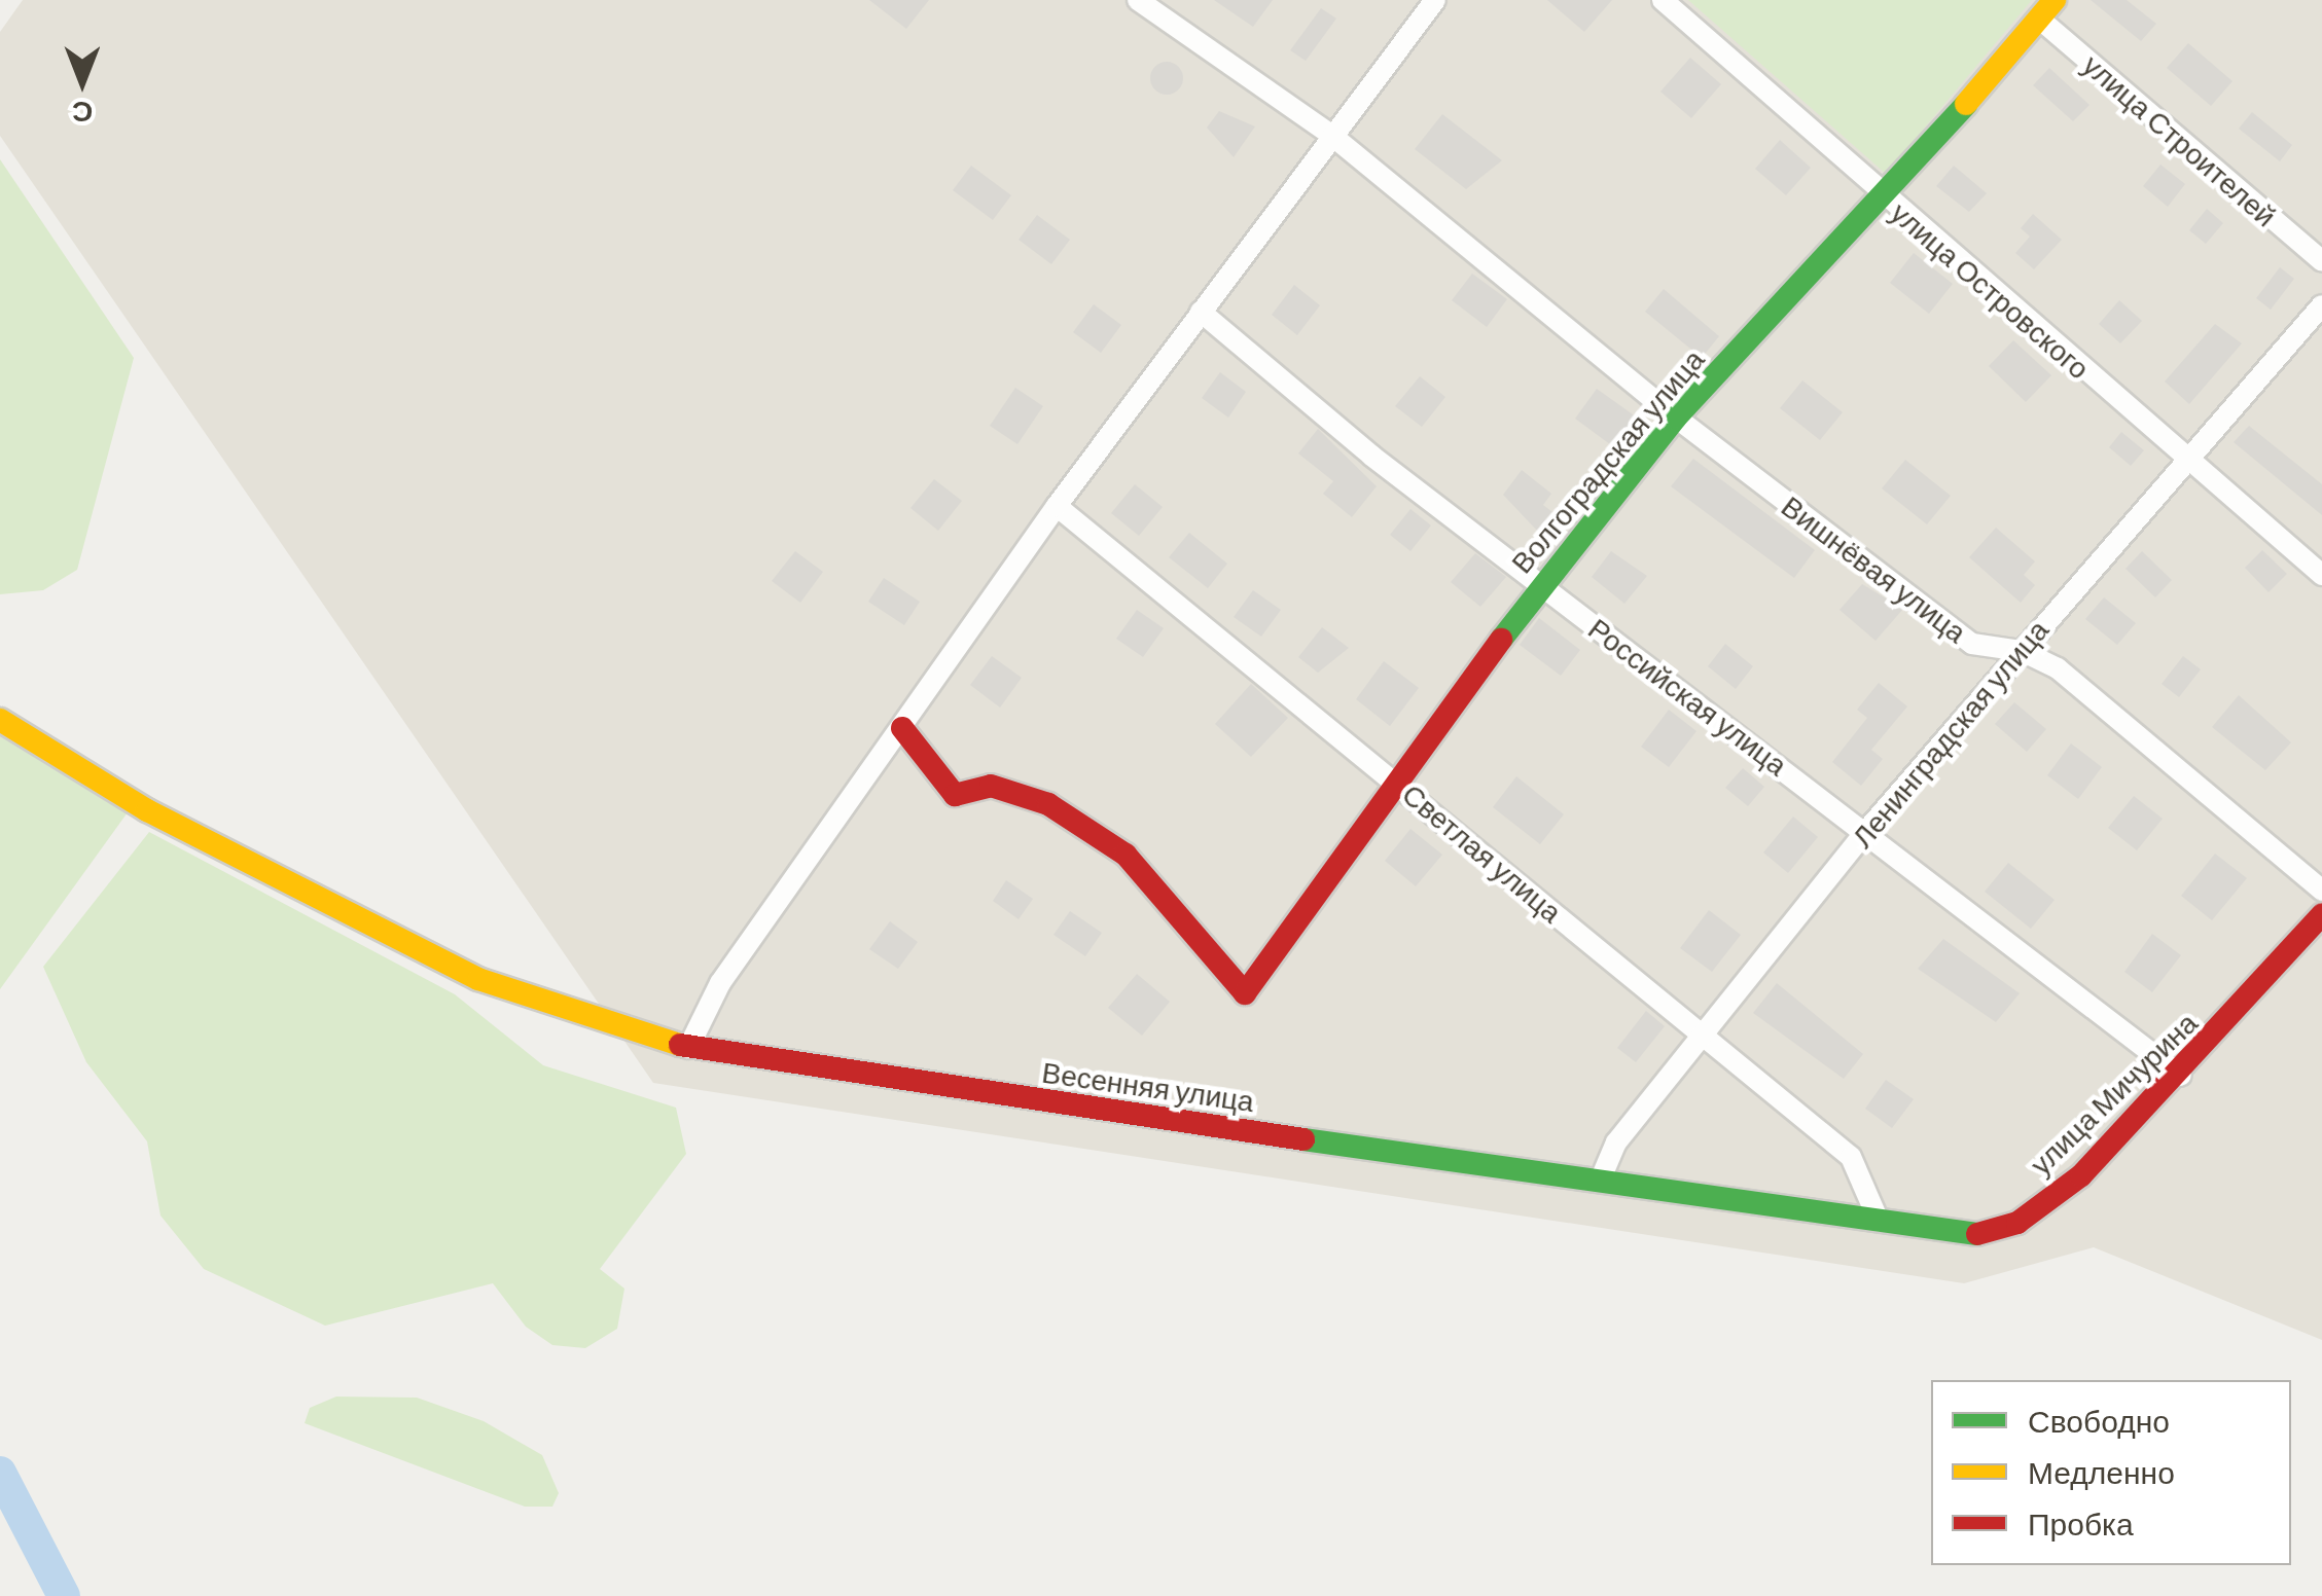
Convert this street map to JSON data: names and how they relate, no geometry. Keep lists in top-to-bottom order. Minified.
{"streets":{"street":["улица Строителей","улица Островского","Волгоградская улица","Вишнёвая улица","Российская улица","Ленинградская улица","Светлая улица","Весенняя улица","улица Мичурина"]},"crossings":[["улица Строителей","Волгоградская улица"],["улица Островского","Волгоградская улица"],["улица Островского","Ленинградская улица"],["Волгоградская улица","Вишнёвая улица"],["Волгоградская улица","Российская улица"],["Волгоградская улица","Светлая улица"],["Вишнёвая улица","Ленинградская улица"],["Российская улица","Ленинградская улица"],["Российская улица","улица Мичурина"],["Ленинградская улица","Светлая улица"],["Ленинградская улица","Весенняя улица"],["Ленинградская улица","улица Мичурина"],["Светлая улица","улица Мичурина"],["Весенняя улица","улица Мичурина"]],"legend":["Свободно","Медленно","Пробка"],"north":"bottom"}
